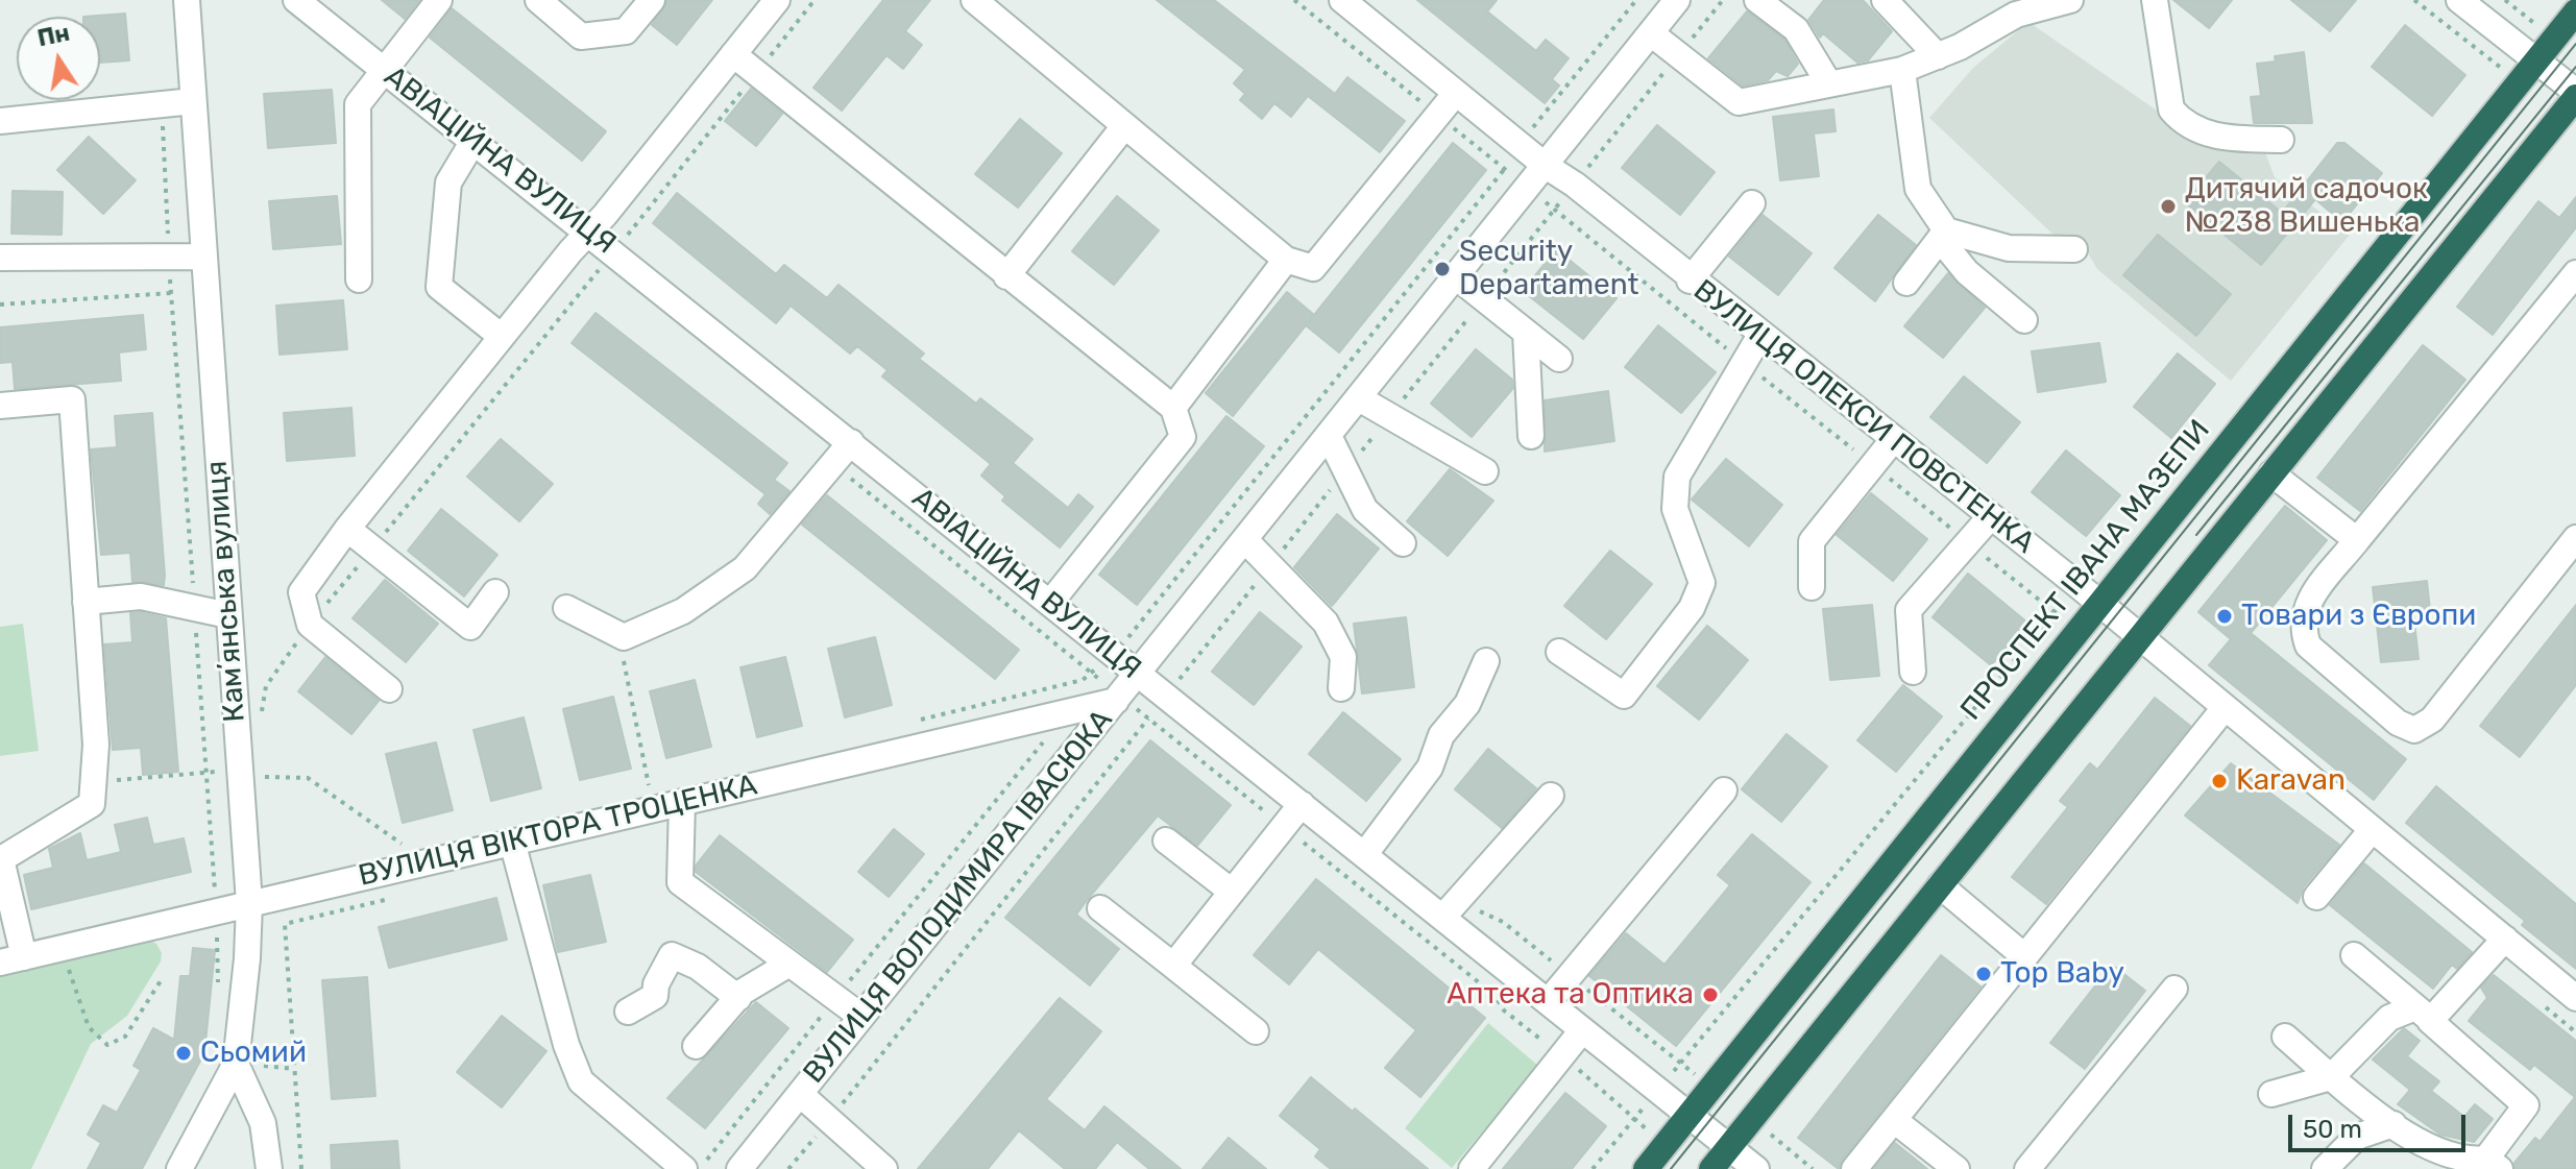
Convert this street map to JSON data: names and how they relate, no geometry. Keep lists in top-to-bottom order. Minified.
{"streets":{"highway":["ПРОСПЕКТ ІВАНА МАЗЕПИ"],"street":["АВІАЦІЙНА ВУЛИЦЯ","ВУЛИЦЯ ОЛЕКСИ ПОВСТЕНКА","Камʼянська вулиця","ВУЛИЦЯ ВІКТОРА ТРОЦЕНКА","ВУЛИЦЯ ВОЛОДИМИРА ІВАСЮКА"]},"crossings":[["АВІАЦІЙНА ВУЛИЦЯ","ПРОСПЕКТ ІВАНА МАЗЕПИ"],["АВІАЦІЙНА ВУЛИЦЯ","ВУЛИЦЯ ВОЛОДИМИРА ІВАСЮКА"],["ВУЛИЦЯ ОЛЕКСИ ПОВСТЕНКА","ПРОСПЕКТ ІВАНА МАЗЕПИ"],["ВУЛИЦЯ ОЛЕКСИ ПОВСТЕНКА","ВУЛИЦЯ ВОЛОДИМИРА ІВАСЮКА"],["Камʼянська вулиця","ВУЛИЦЯ ВІКТОРА ТРОЦЕНКА"],["ВУЛИЦЯ ВІКТОРА ТРОЦЕНКА","ВУЛИЦЯ ВОЛОДИМИРА ІВАСЮКА"]],"places":["Дитячий садочок №238 Вишенька","Security Departament","Товари з Європи","Karavan","Top Baby","Аптека та Оптика","Сьомий"],"scale_bar":"50 m","north":"top"}
